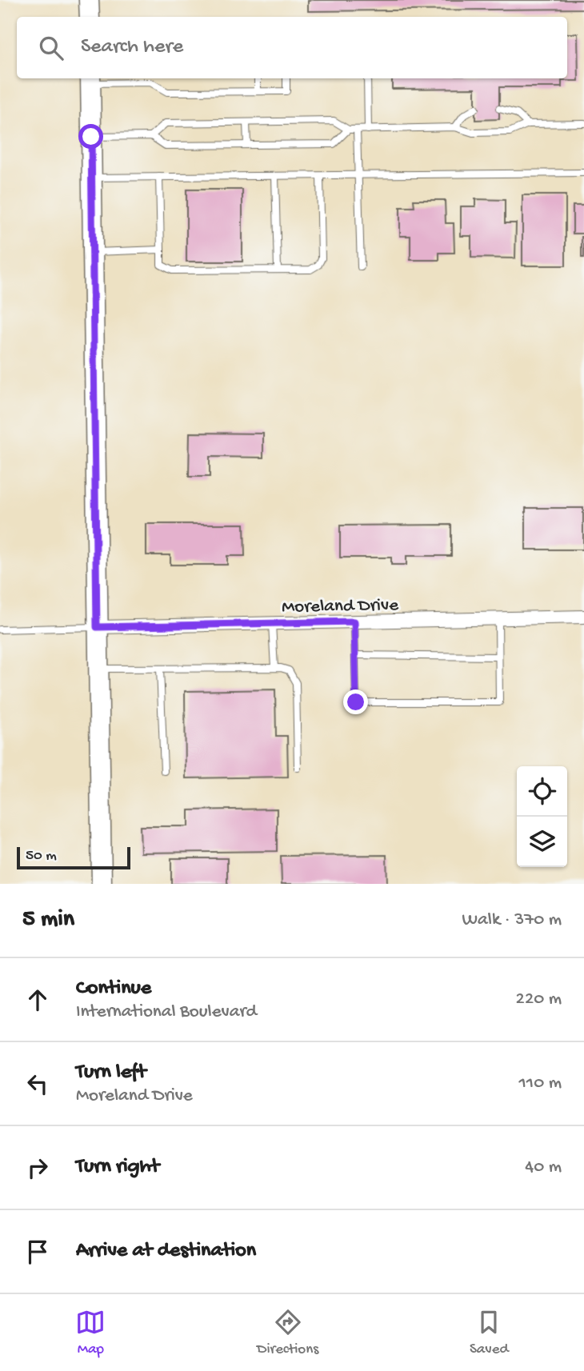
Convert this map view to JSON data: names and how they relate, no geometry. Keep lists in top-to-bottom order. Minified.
{"streets":{"street":["Moreland Drive"]},"scale_bar":"50 m","page":{"search":"Search here","scale":"50 m","heading":["5 min","Walk · 370 m"],"list":[["Continue","International Boulevard","220 m"],["Turn left","Moreland Drive","110 m"],["Turn right","40 m"],"Arrive at destination"],"nav":["Map","Directions","Saved"]}}
